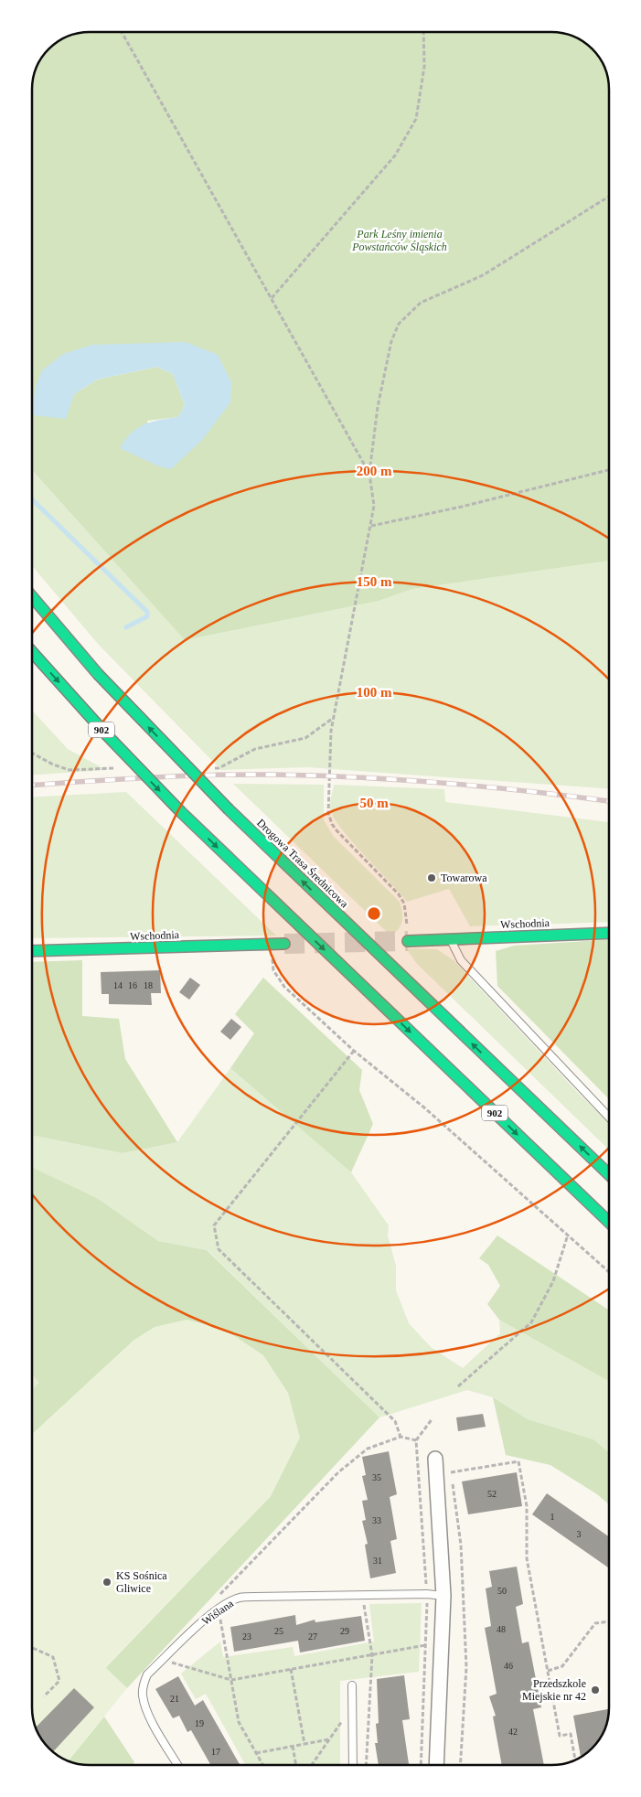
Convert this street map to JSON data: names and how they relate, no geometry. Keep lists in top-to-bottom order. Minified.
{"streets":{"main road":["902","Drogowa Trasa Średnicowa","Wschodnia"],"lane":["Wiślana"]},"parks":["Park Leśny imienia Powstańców Śląskich"],"places":["Towarowa","KS Sośnica Gliwice","Przedszkole Miejskie nr 42"],"house_numbers":["14","16","18","35","52","1","33","3","31","50","48","25","29","23","27","46","21","19","42","17"],"rings":["200 m","150 m","100 m","50 m"]}
